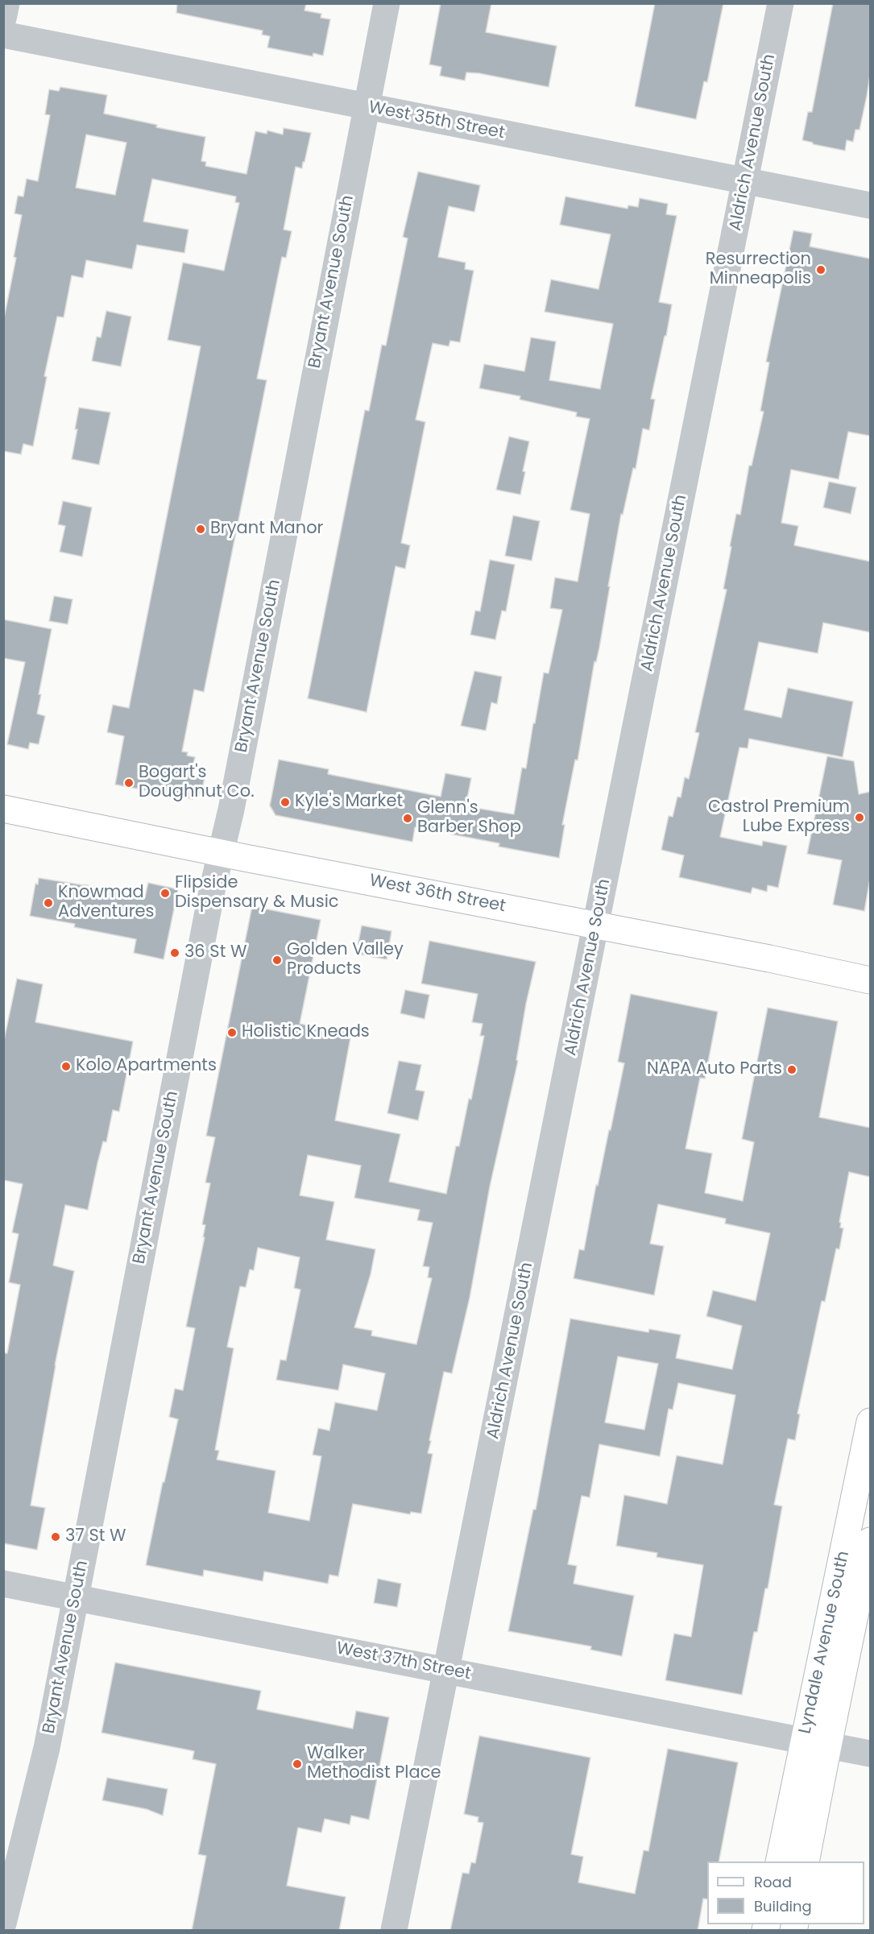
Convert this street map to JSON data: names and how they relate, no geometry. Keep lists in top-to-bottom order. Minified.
{"streets":{"street":["West 35th Street","Aldrich Avenue South","Bryant Avenue South","West 36th Street","Lyndale Avenue South","West 37th Street"]},"crossings":[["West 35th Street","Aldrich Avenue South"],["West 35th Street","Bryant Avenue South"],["Aldrich Avenue South","West 36th Street"],["Aldrich Avenue South","West 37th Street"],["Bryant Avenue South","West 36th Street"],["Bryant Avenue South","West 37th Street"],["Lyndale Avenue South","West 37th Street"]],"places":["Resurrection Minneapolis","Bryant Manor","Bogart's Doughnut Co.","Kyle's Market","Castrol Premium Lube Express","Glenn's Barber Shop","Flipside Dispensary & Music","Knowmad Adventures","36 St W","Golden Valley Products","Holistic Kneads","Kolo Apartments","NAPA Auto Parts","37 St W","Walker Methodist Place"],"legend":["Road","Building"]}
